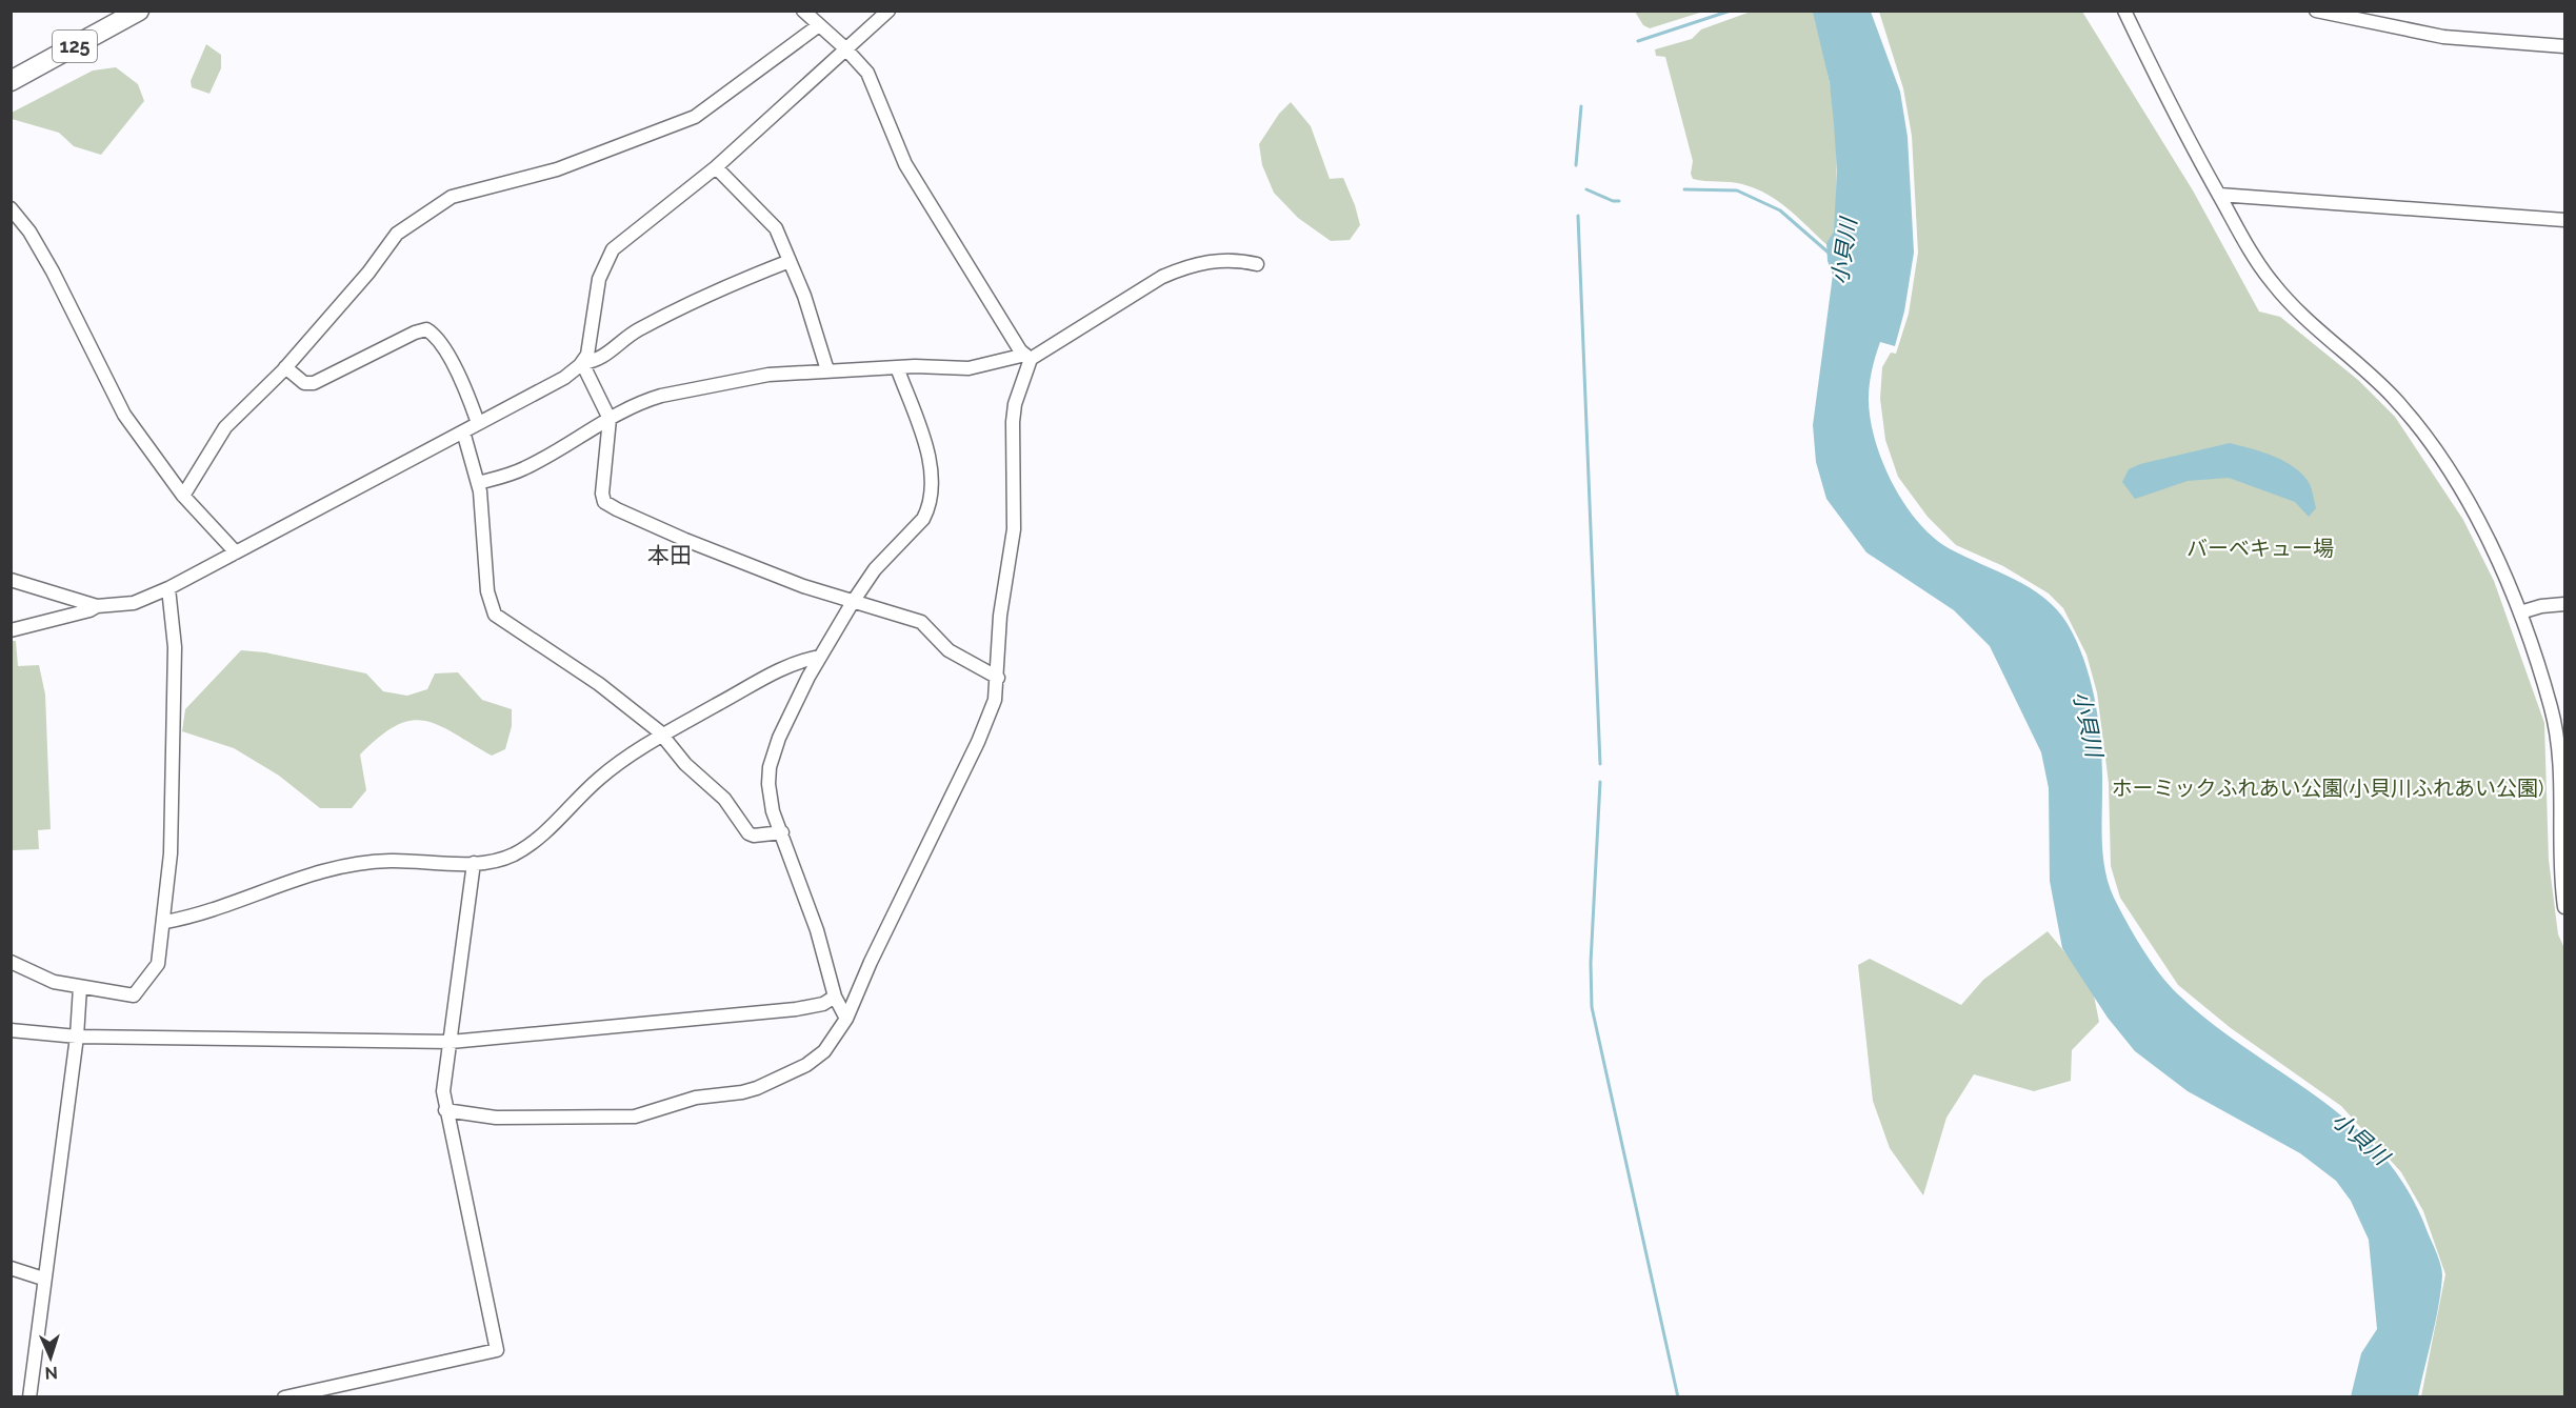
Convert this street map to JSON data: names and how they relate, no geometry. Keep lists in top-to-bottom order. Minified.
{"streets":{"highway":["125"]},"districts":["本田"],"water":["小貝川"],"parks":["バーベキュー場","ホーミックふれあい公園(小貝川ふれあい公園)"],"north":"bottom"}
